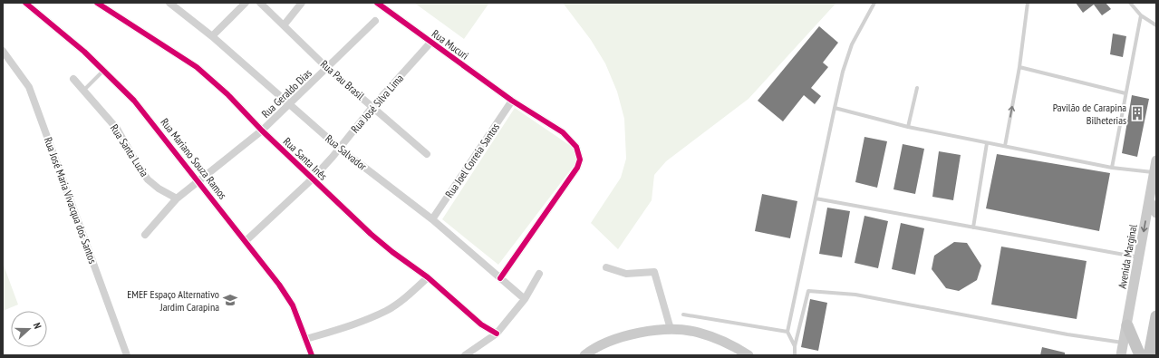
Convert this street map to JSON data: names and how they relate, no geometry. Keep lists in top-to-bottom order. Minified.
{"streets":{"street":["Rua Mucuri","Rua Pau Brasil","Rua Geraldo Dias","Rua José Silva Lima","Rua Santa Luzia","Rua Salvador","Rua Mariano Souza Ramos","Rua Santa Inês","Rua Joel Correia Santos","Rua José Maria Vivacqua dos Santos","Avenida Marginal"]},"crossings":[["Rua Mucuri","Rua José Silva Lima"],["Rua Mucuri","Rua Salvador"],["Rua Mucuri","Rua Joel Correia Santos"],["Rua Pau Brasil","Rua Geraldo Dias"],["Rua Pau Brasil","Rua José Silva Lima"],["Rua Geraldo Dias","Rua Santa Luzia"],["Rua Geraldo Dias","Rua Salvador"],["Rua Geraldo Dias","Rua Mariano Souza Ramos"],["Rua Geraldo Dias","Rua Santa Inês"],["Rua José Silva Lima","Rua Salvador"],["Rua José Silva Lima","Rua Mariano Souza Ramos"],["Rua José Silva Lima","Rua Santa Inês"],["Rua Salvador","Rua Joel Correia Santos"]],"places":{"building":["Pavilão de Carapina Bilheterias"],"school or university":["EMEF Espaço Alternativo Jardim Carapina"]},"north":"right"}
